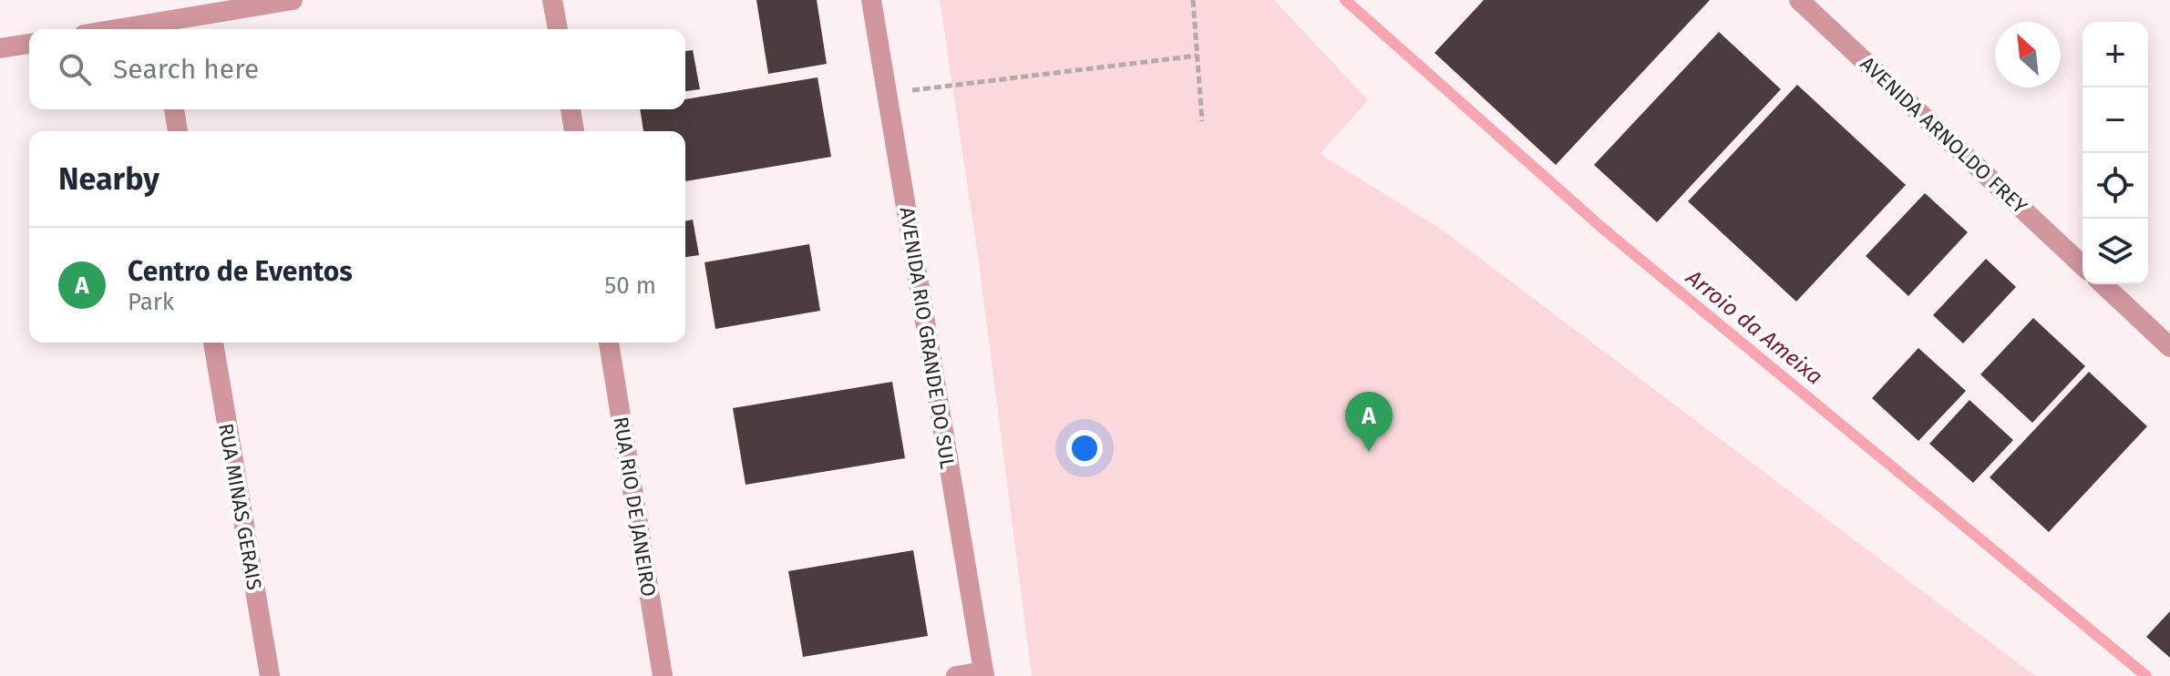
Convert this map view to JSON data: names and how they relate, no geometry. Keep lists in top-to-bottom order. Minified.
{"streets":{"street":["AVENIDA ARNOLDO FREY","AVENIDA RIO GRANDE DO SUL","RUA MINAS GERAIS","RUA RIO DE JANEIRO"]},"water":["Arroio da Ameixa"],"north":"top left","page":{"map_buttons":["+","−"],"search":"Search here","heading":"Nearby","list":[{"mark":"A","name":"Centro de Eventos","note":"Park","value":"50 m"}],"pins":"A"}}
